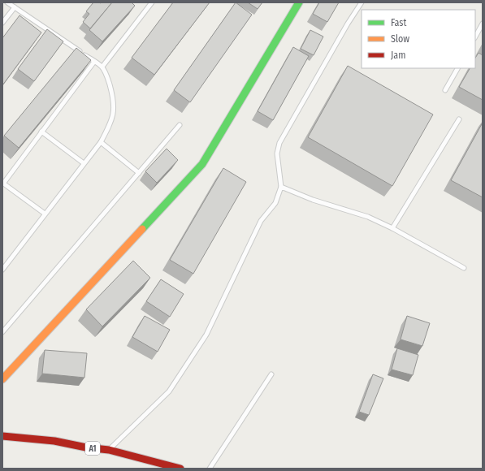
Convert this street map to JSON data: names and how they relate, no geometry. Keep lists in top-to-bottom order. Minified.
{"streets":{"street":["A1"]},"legend":["Fast","Slow","Jam"]}
